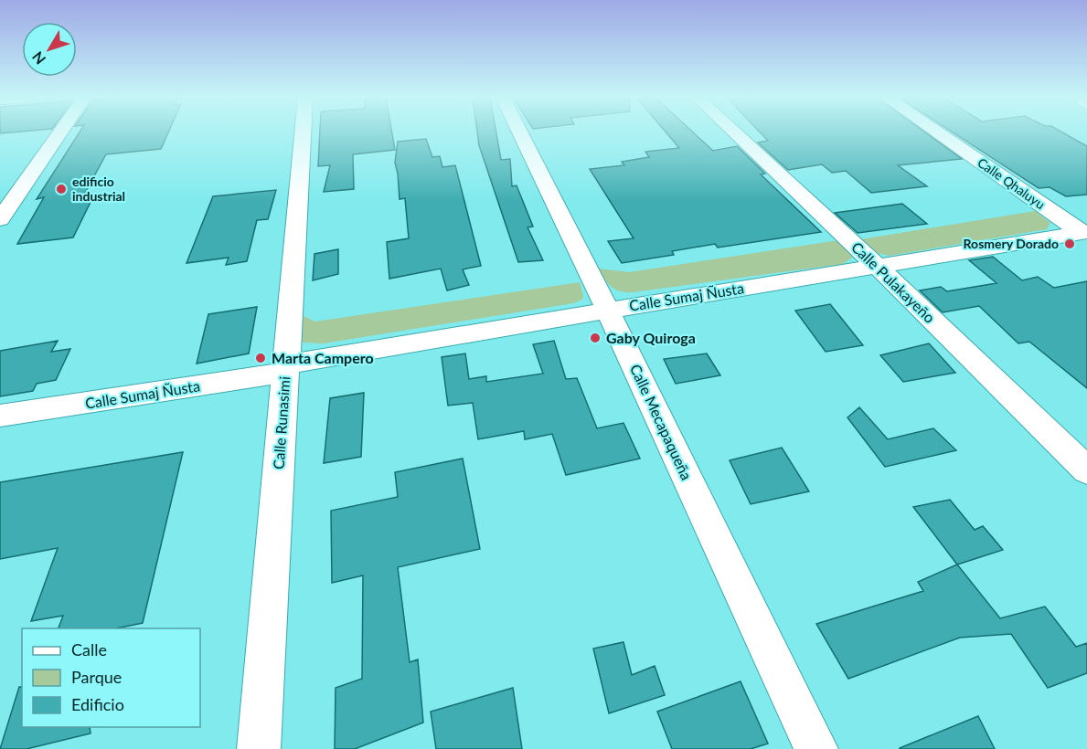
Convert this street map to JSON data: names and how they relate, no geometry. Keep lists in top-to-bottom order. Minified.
{"streets":{"street":["Calle Qhaluyu","Calle Pulakayeño","Calle Sumaj Ñusta","Calle Mecapaqueña","Calle Runasimi"]},"crossings":[["Calle Qhaluyu","Calle Sumaj Ñusta"],["Calle Pulakayeño","Calle Sumaj Ñusta"],["Calle Sumaj Ñusta","Calle Mecapaqueña"],["Calle Sumaj Ñusta","Calle Runasimi"]],"places":["edificio industrial","Rosmery Dorado","Gaby Quiroga","Marta Campero"],"legend":["Calle","Parque","Edificio"],"north":"bottom left"}
